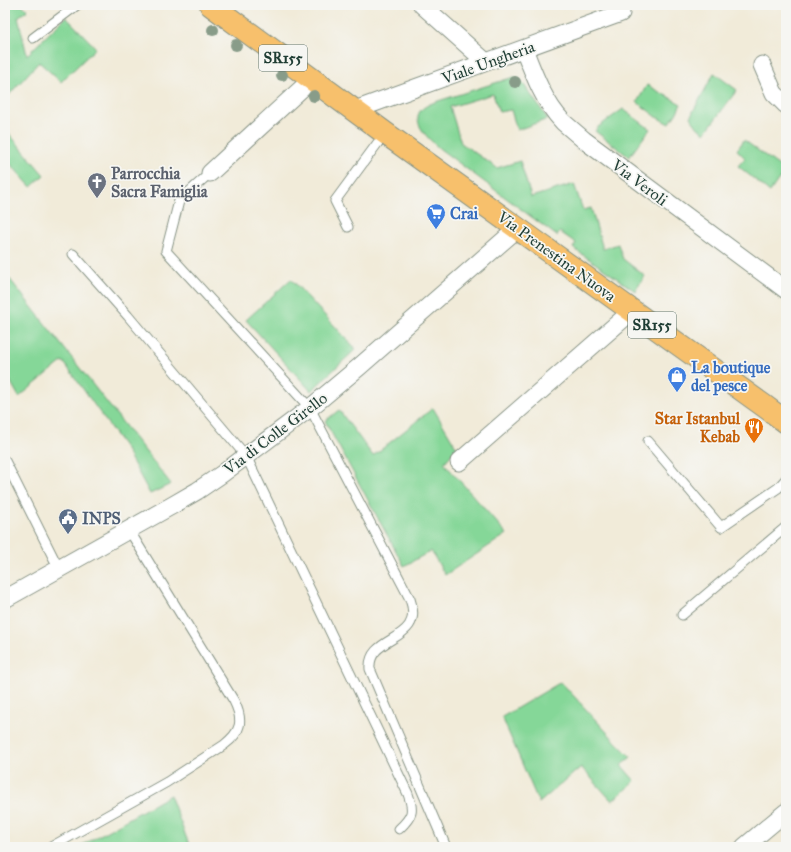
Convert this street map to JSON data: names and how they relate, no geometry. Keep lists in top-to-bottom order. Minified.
{"streets":{"main road":["SR155","Via Prenestina Nuova"],"street":["Viale Ungheria","Via Veroli","Via di Colle Girello"]},"crossings":[["Viale Ungheria","Via Veroli"],["Viale Ungheria","Via Prenestina Nuova"],["Via Prenestina Nuova","Via di Colle Girello"]],"places":{"church":["Parrocchia Sacra Famiglia"],"supermarket":["Crai"],"shop":["La boutique del pesce"],"restaurant":["Star Istanbul Kebab"],"public building":["INPS"]}}
